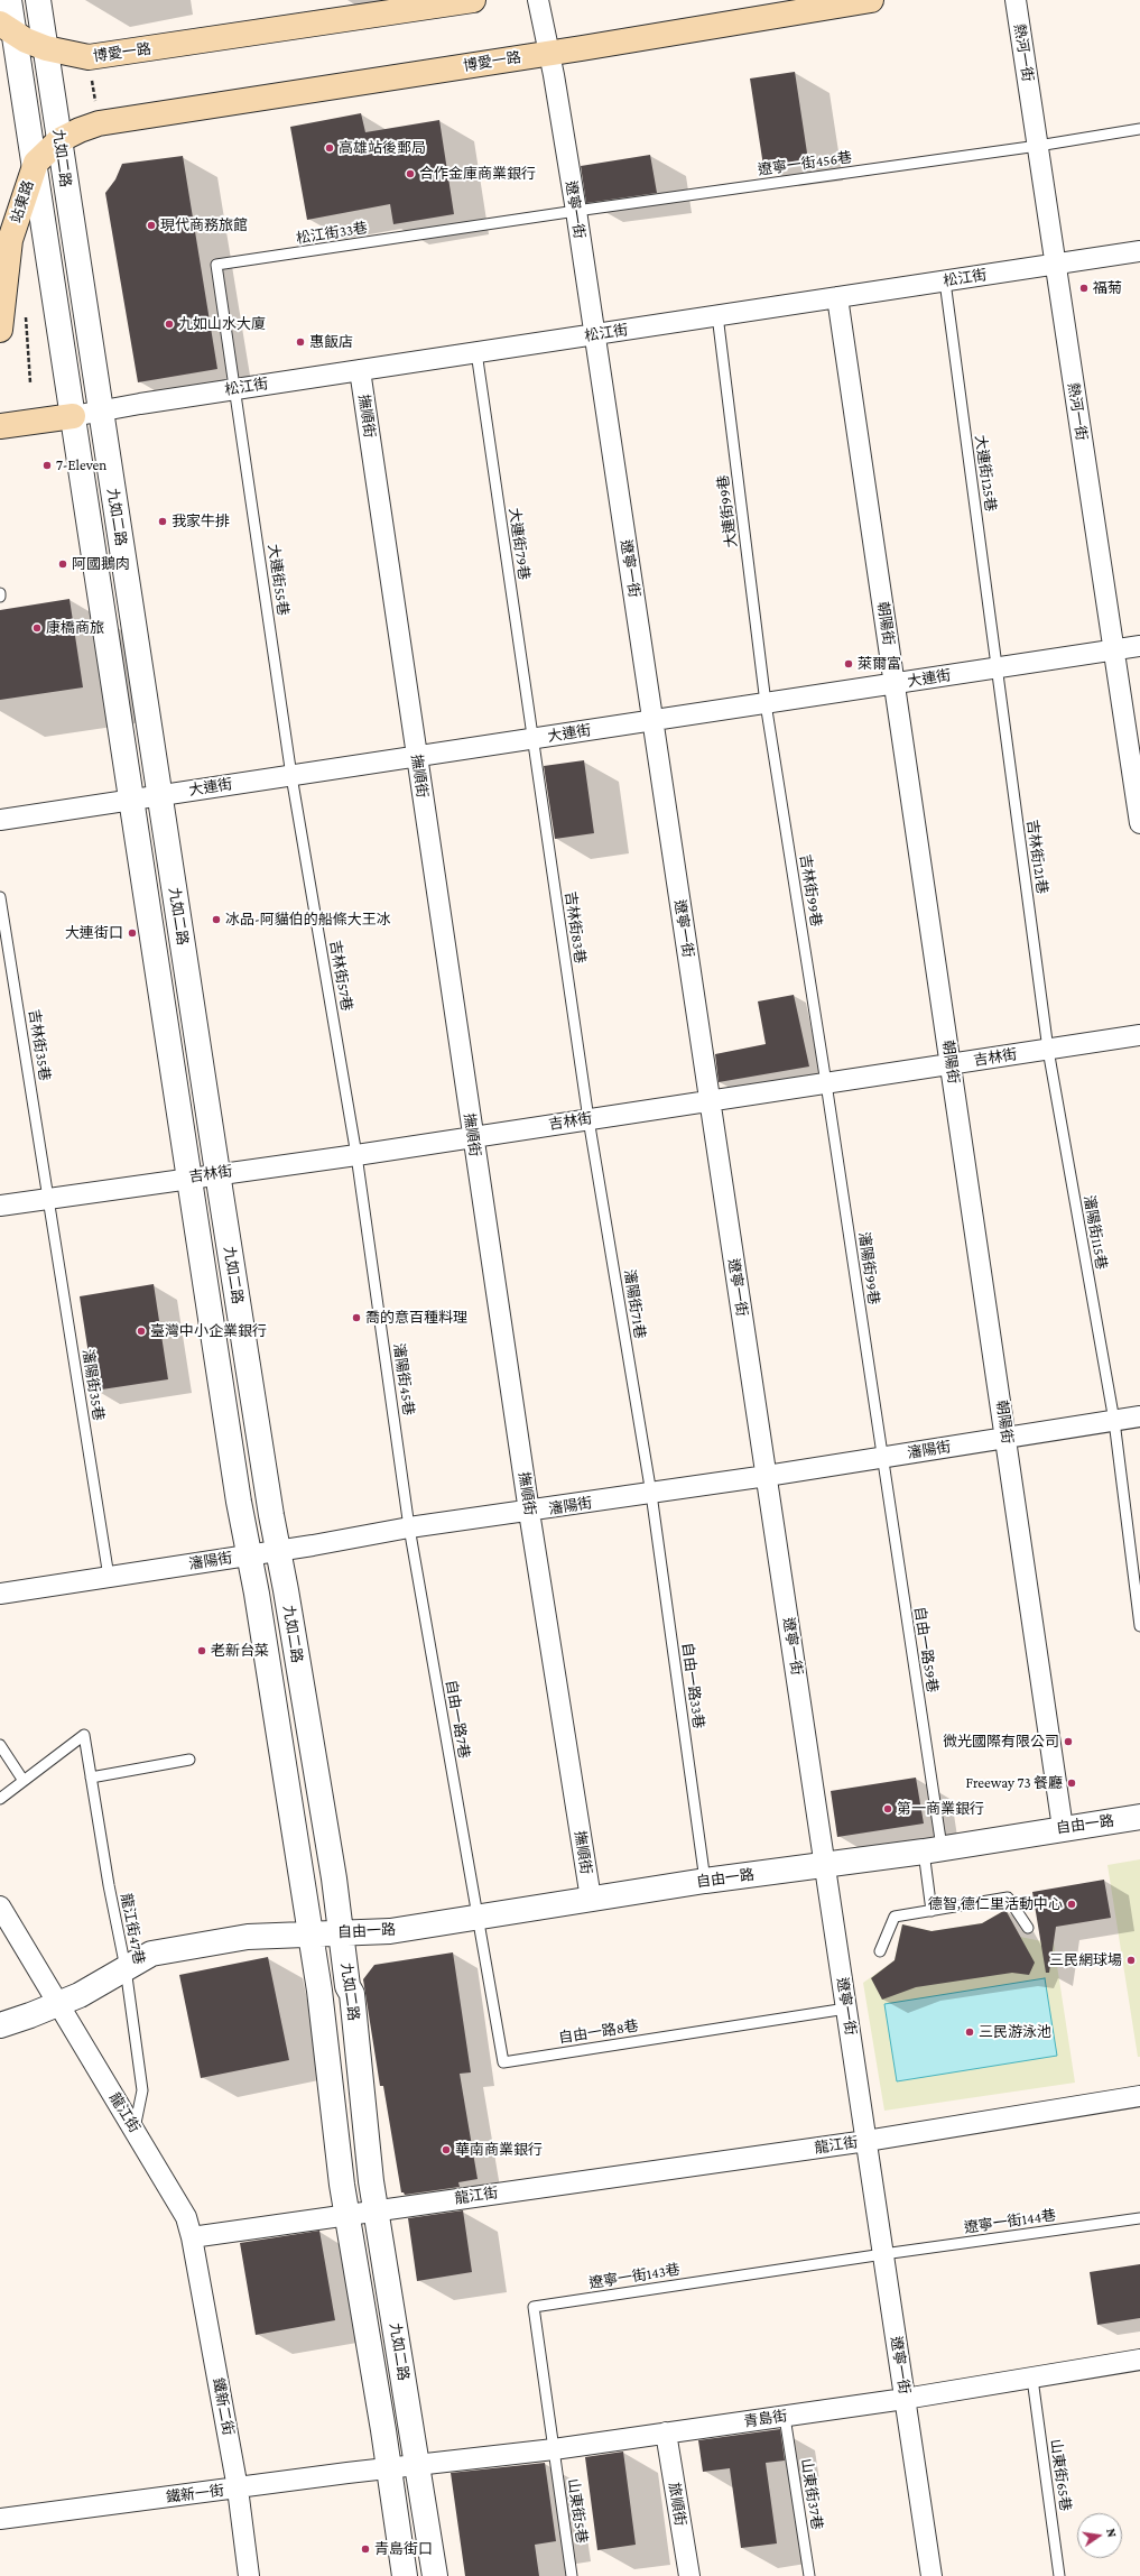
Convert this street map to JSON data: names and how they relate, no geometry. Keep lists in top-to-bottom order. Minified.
{"streets":{"main road":["博愛一路","站東路"],"street":["熱河一街","九如二路","遼寧一街","松江街","撫順街","朝陽街","大連街","吉林街","瀋陽街","自由一路","龍江街","鐵新二街","青島街","鐵新一街","旅順街"],"lane":["遼寧一街456巷","松江街33巷","大連街125巷","大連街99巷","大連街79巷","大連街55巷","吉林街121巷","吉林街99巷","吉林街83巷","吉林街57巷","吉林街35巷","瀋陽街115巷","瀋陽街99巷","瀋陽街71巷","瀋陽街45巷","瀋陽街35巷","自由一路59巷","自由一路33巷","自由一路7巷","龍江街47巷","自由一路8巷","遼寧一街144巷","遼寧一街143巷","山東街65巷","山東街37巷","山東街5巷"]},"crossings":[["博愛一路","九如二路"],["博愛一路","站東路"],["博愛一路","遼寧一街"],["熱河一街","遼寧一街456巷"],["熱河一街","松江街"],["熱河一街","大連街"],["九如二路","站東路"],["九如二路","松江街"],["九如二路","大連街"],["九如二路","吉林街"],["九如二路","瀋陽街"],["九如二路","自由一路"],["九如二路","龍江街"],["九如二路","青島街"],["九如二路","鐵新一街"],["遼寧一街456巷","遼寧一街"],["遼寧一街456巷","松江街33巷"],["遼寧一街","松江街33巷"],["遼寧一街","松江街"],["遼寧一街","大連街"],["遼寧一街","吉林街"],["遼寧一街","瀋陽街"],["遼寧一街","自由一路"],["遼寧一街","自由一路8巷"],["遼寧一街","龍江街"],["遼寧一街","遼寧一街144巷"],["遼寧一街","遼寧一街143巷"],["遼寧一街","青島街"],["松江街33巷","松江街"],["松江街33巷","大連街55巷"],["松江街","撫順街"],["松江街","大連街125巷"],["松江街","大連街99巷"],["松江街","大連街79巷"],["松江街","大連街55巷"],["松江街","朝陽街"],["撫順街","大連街"],["撫順街","吉林街"],["撫順街","瀋陽街"],["撫順街","自由一路"],["大連街125巷","大連街"],["大連街125巷","吉林街121巷"],["大連街99巷","大連街"],["大連街99巷","吉林街99巷"],["大連街79巷","大連街"],["大連街79巷","吉林街83巷"],["大連街55巷","大連街"],["大連街55巷","吉林街57巷"],["朝陽街","大連街"],["朝陽街","吉林街"],["朝陽街","瀋陽街"],["朝陽街","自由一路"],["大連街","吉林街121巷"],["大連街","吉林街99巷"],["大連街","吉林街83巷"],["大連街","吉林街57巷"],["吉林街121巷","吉林街"],["吉林街121巷","瀋陽街115巷"],["吉林街99巷","吉林街"],["吉林街99巷","瀋陽街99巷"],["吉林街83巷","吉林街"],["吉林街83巷","瀋陽街71巷"],["吉林街57巷","吉林街"],["吉林街57巷","瀋陽街45巷"],["吉林街35巷","吉林街"],["吉林街35巷","瀋陽街35巷"],["吉林街","瀋陽街115巷"],["吉林街","瀋陽街99巷"],["吉林街","瀋陽街71巷"],["吉林街","瀋陽街45巷"],["吉林街","瀋陽街35巷"],["瀋陽街115巷","瀋陽街"],["瀋陽街99巷","瀋陽街"],["瀋陽街99巷","自由一路59巷"],["瀋陽街71巷","瀋陽街"],["瀋陽街71巷","自由一路33巷"],["瀋陽街45巷","瀋陽街"],["瀋陽街45巷","自由一路7巷"],["瀋陽街35巷","瀋陽街"],["瀋陽街","自由一路59巷"],["瀋陽街","自由一路33巷"],["瀋陽街","自由一路7巷"],["自由一路59巷","自由一路"],["自由一路33巷","自由一路"],["自由一路7巷","自由一路"],["自由一路7巷","自由一路8巷"],["自由一路","龍江街47巷"],["自由一路","自由一路8巷"],["自由一路","龍江街"],["龍江街47巷","龍江街"],["龍江街","鐵新二街"],["遼寧一街144巷","遼寧一街143巷"],["遼寧一街143巷","青島街"],["遼寧一街143巷","山東街5巷"],["鐵新二街","鐵新一街"],["青島街","山東街65巷"],["青島街","鐵新一街"],["青島街","山東街37巷"],["青島街","旅順街"],["青島街","山東街5巷"]],"places":["高雄站後郵局","合作金庫商業銀行","現代商務旅館","福菊","九如山水大廈","惠飯店","7-Eleven","我家牛排","阿國鵝肉","康橋商旅","萊爾富","冰品-阿貓伯的船條大王冰","大連街口","喬的意百種料理","臺灣中小企業銀行","老新台菜","微光國際有限公司","Freeway 73 餐廳","第一商業銀行","德智,德仁里活動中心","三民網球場","三民游泳池","華南商業銀行","青島街口"],"north":"right"}
